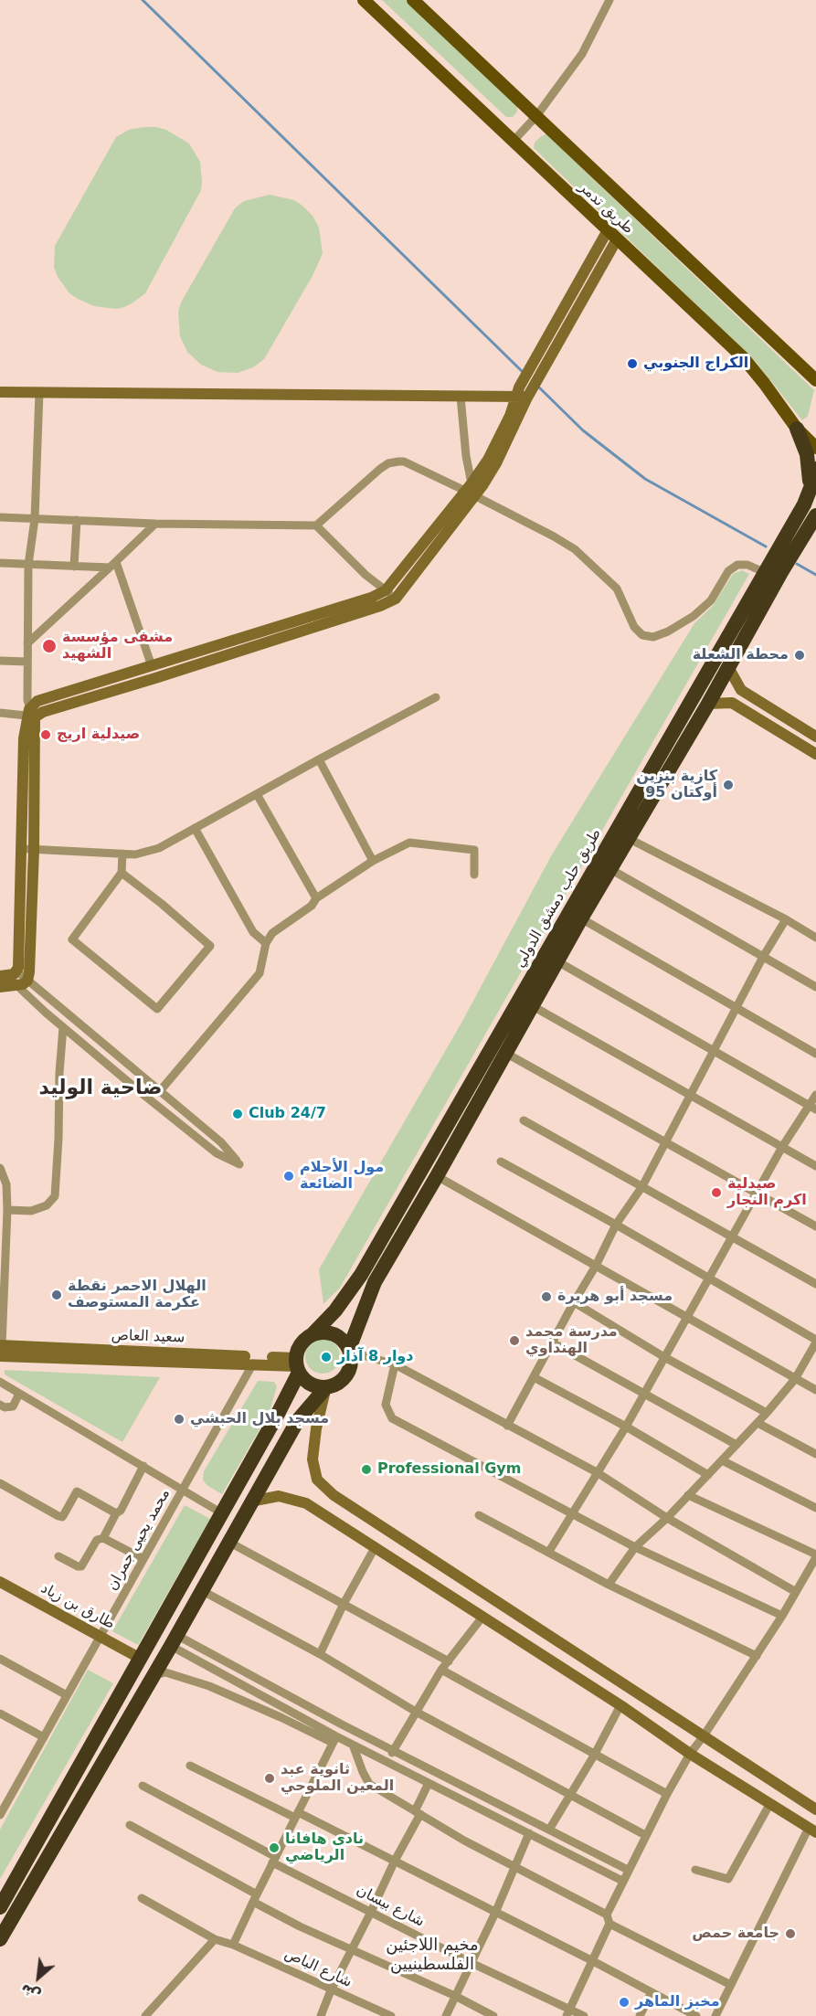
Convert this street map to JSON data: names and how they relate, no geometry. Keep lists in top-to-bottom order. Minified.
{"streets":{"highway":["طريق حلب دمشق الدولي"],"main road":["طريق تدمر"],"street":["سعيد العاص","محمد يحيى جمران","طارق بن زياد","شارع بيسان","شارع الباص"]},"crossings":[["طريق حلب دمشق الدولي","سعيد العاص"],["محمد يحيى جمران","طارق بن زياد"]],"districts":["ضاحية الوليد","مخيم اللاجئين الفلسطينيين"],"places":["الكراج الجنوبي","مشفى مؤسسة الشهيد","محطة الشعلة","صيدلية اريج","كازية بنزين أوكتان 95","Club 24/7","مول الأحلام الضائعة","صيدلية اكرم النجار","الهلال الاحمر نقطة عكرمة المستوصف","مسجد أبو هريرة","مدرسة محمد الهنداوي","دوار 8 آذار","مسجد بلال الحبشي","Professional Gym","ثانوية عبد المعين الملوحي","نادي هافانا الرياضي","جامعة حمص","مخبز الماهر"],"north":"bottom left"}
